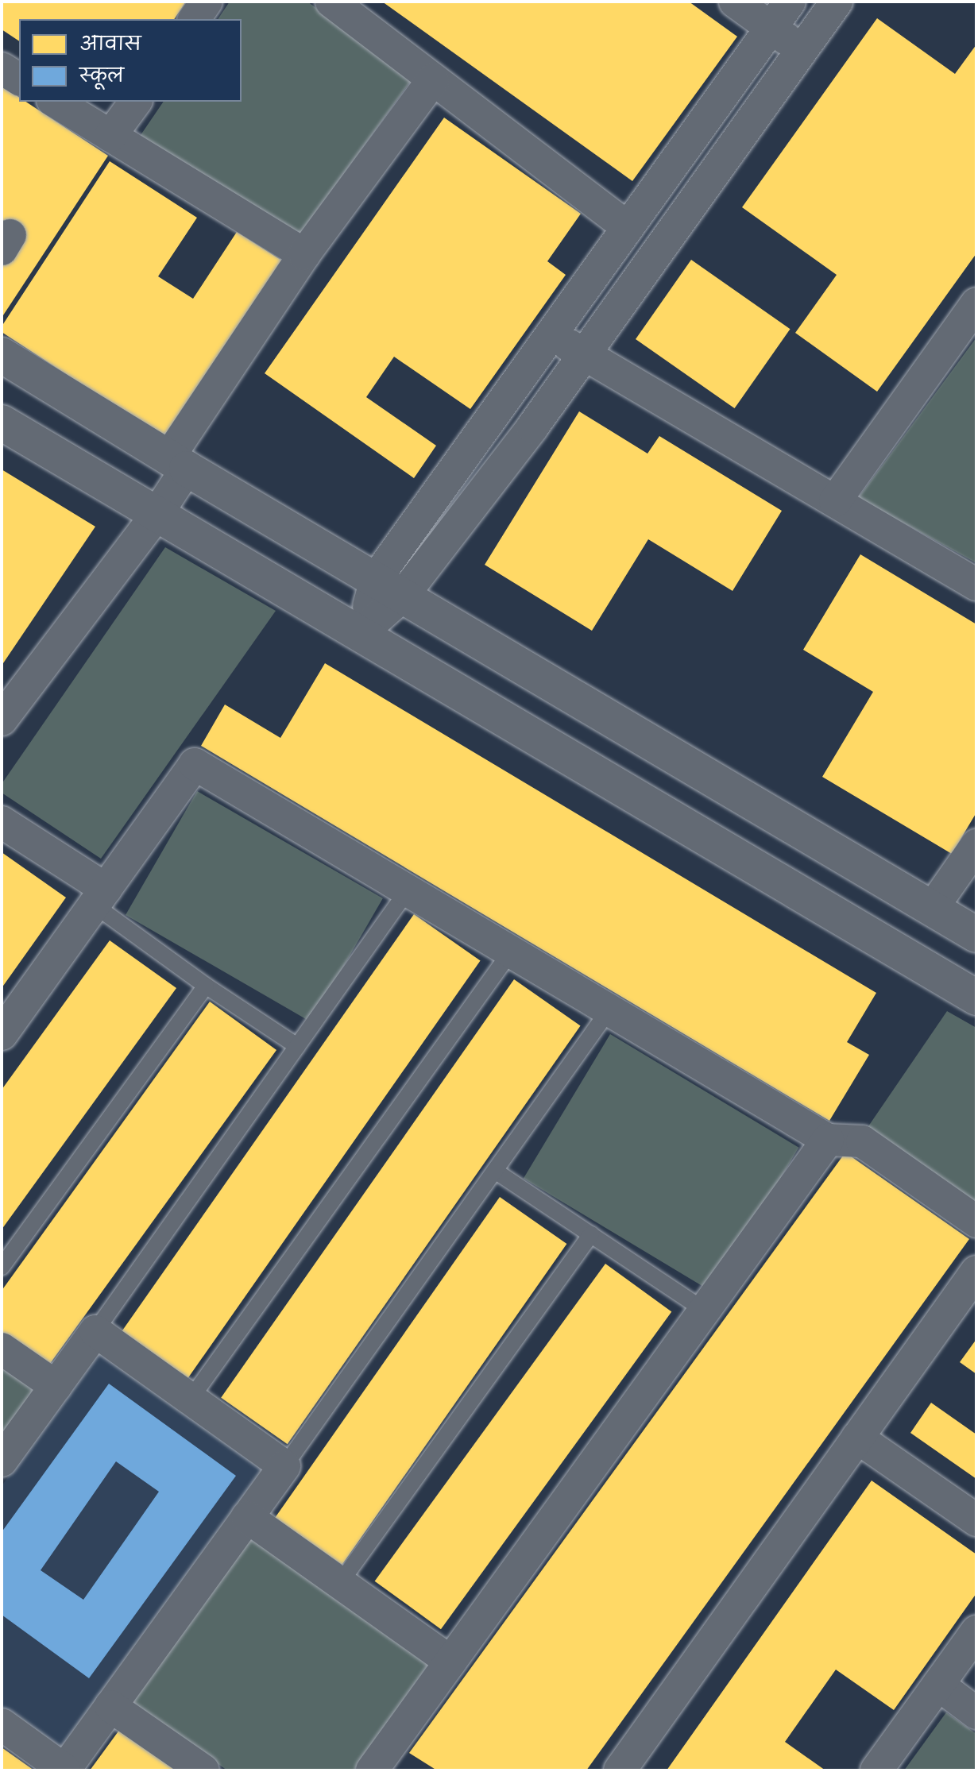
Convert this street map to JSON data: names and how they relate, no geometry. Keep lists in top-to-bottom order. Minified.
{"legend":["आवास","स्कूल"]}
